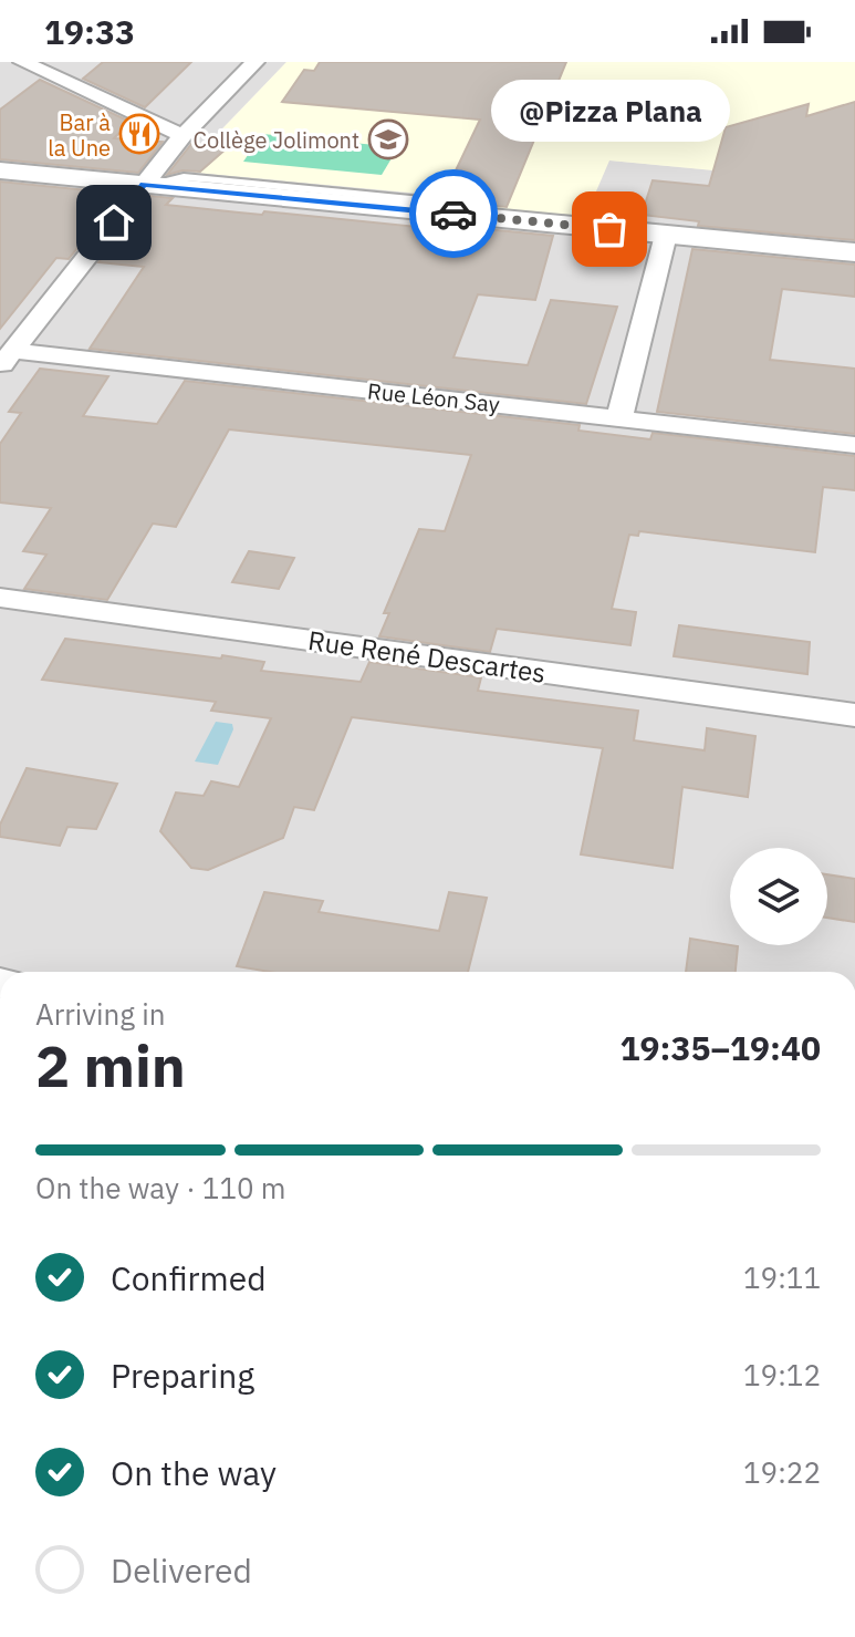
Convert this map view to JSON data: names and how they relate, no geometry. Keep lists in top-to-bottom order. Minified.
{"streets":{"street":["Rue Léon Say","Rue René Descartes"]},"places":{"restaurant":["Bar à la Une"],"school or university":["Collège Jolimont"],"other":["@Pizza Plana"]},"page":{"status":"19:33","bubble":"@Pizza Plana","heading":["2 min","Arriving in","19:35–19:40"],"bar":"On the way · 110 m","list":[["Confirmed","19:11"],["Preparing","19:12"],["On the way","19:22"],"Delivered"]}}
